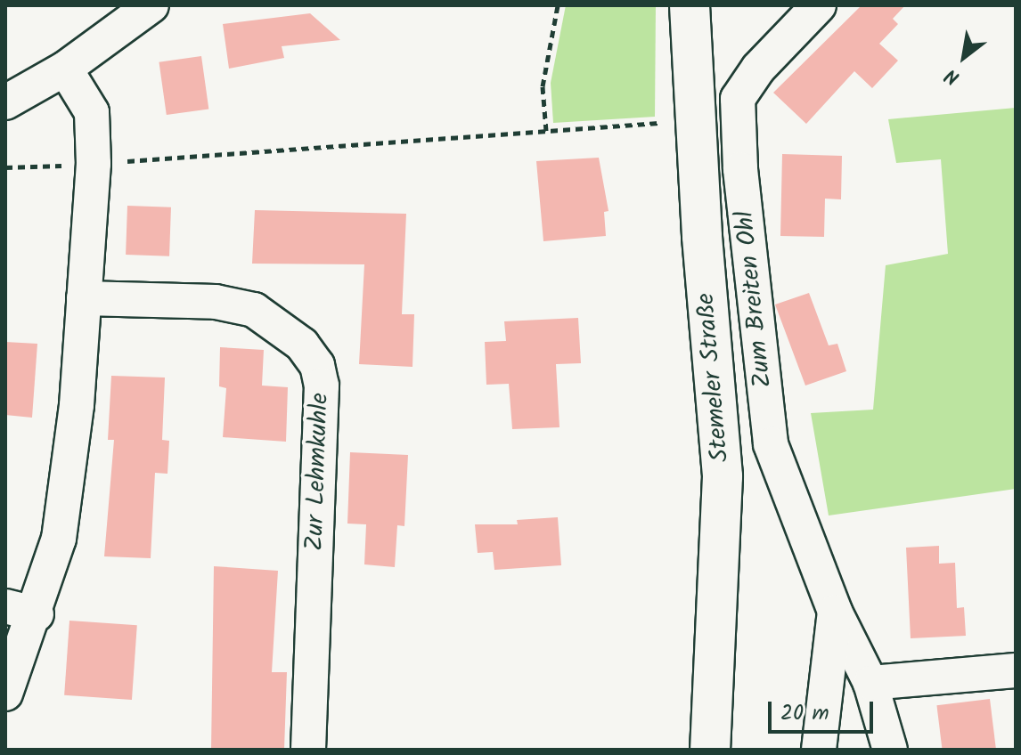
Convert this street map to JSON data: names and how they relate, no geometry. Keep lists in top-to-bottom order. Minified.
{"streets":{"main road":["Stemeler Straße"],"street":["Zum Breiten Ohl","Zur Lehmkuhle"]},"scale_bar":"20 m","north":"bottom left"}
